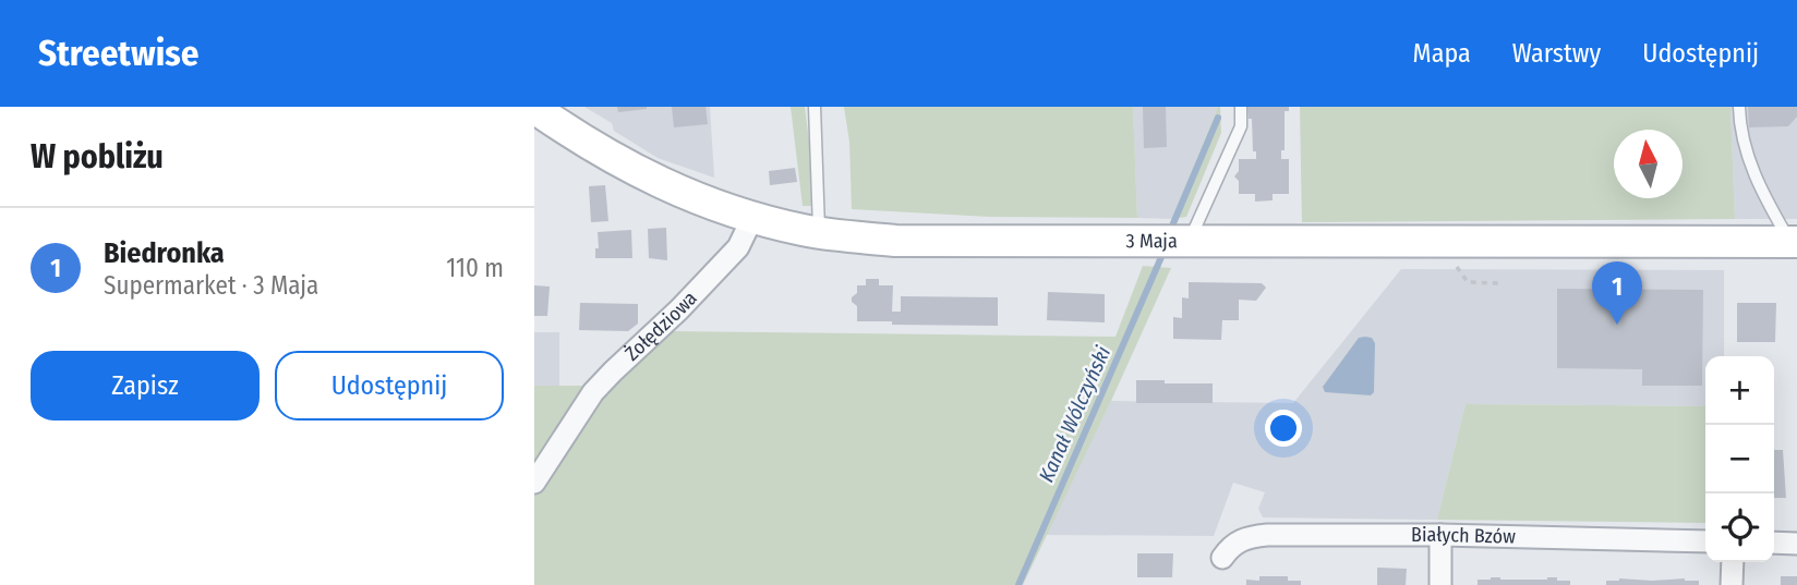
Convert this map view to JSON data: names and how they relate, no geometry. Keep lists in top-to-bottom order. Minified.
{"streets":{"street":["3 Maja","Żołędziowa","Białych Bzów"]},"crossings":[["3 Maja","Żołędziowa"]],"water":["Kanał Wólczyński"],"north":"top","page":{"header":"Streetwise","nav":["Mapa","Warstwy","Udostępnij"],"heading":"W pobliżu","list":[{"mark":"1","name":"Biedronka","note":"Supermarket · 3 Maja","value":"110 m"}],"pins":"1","buttons":["Zapisz","Udostępnij"],"map_buttons":["+","−"]}}
